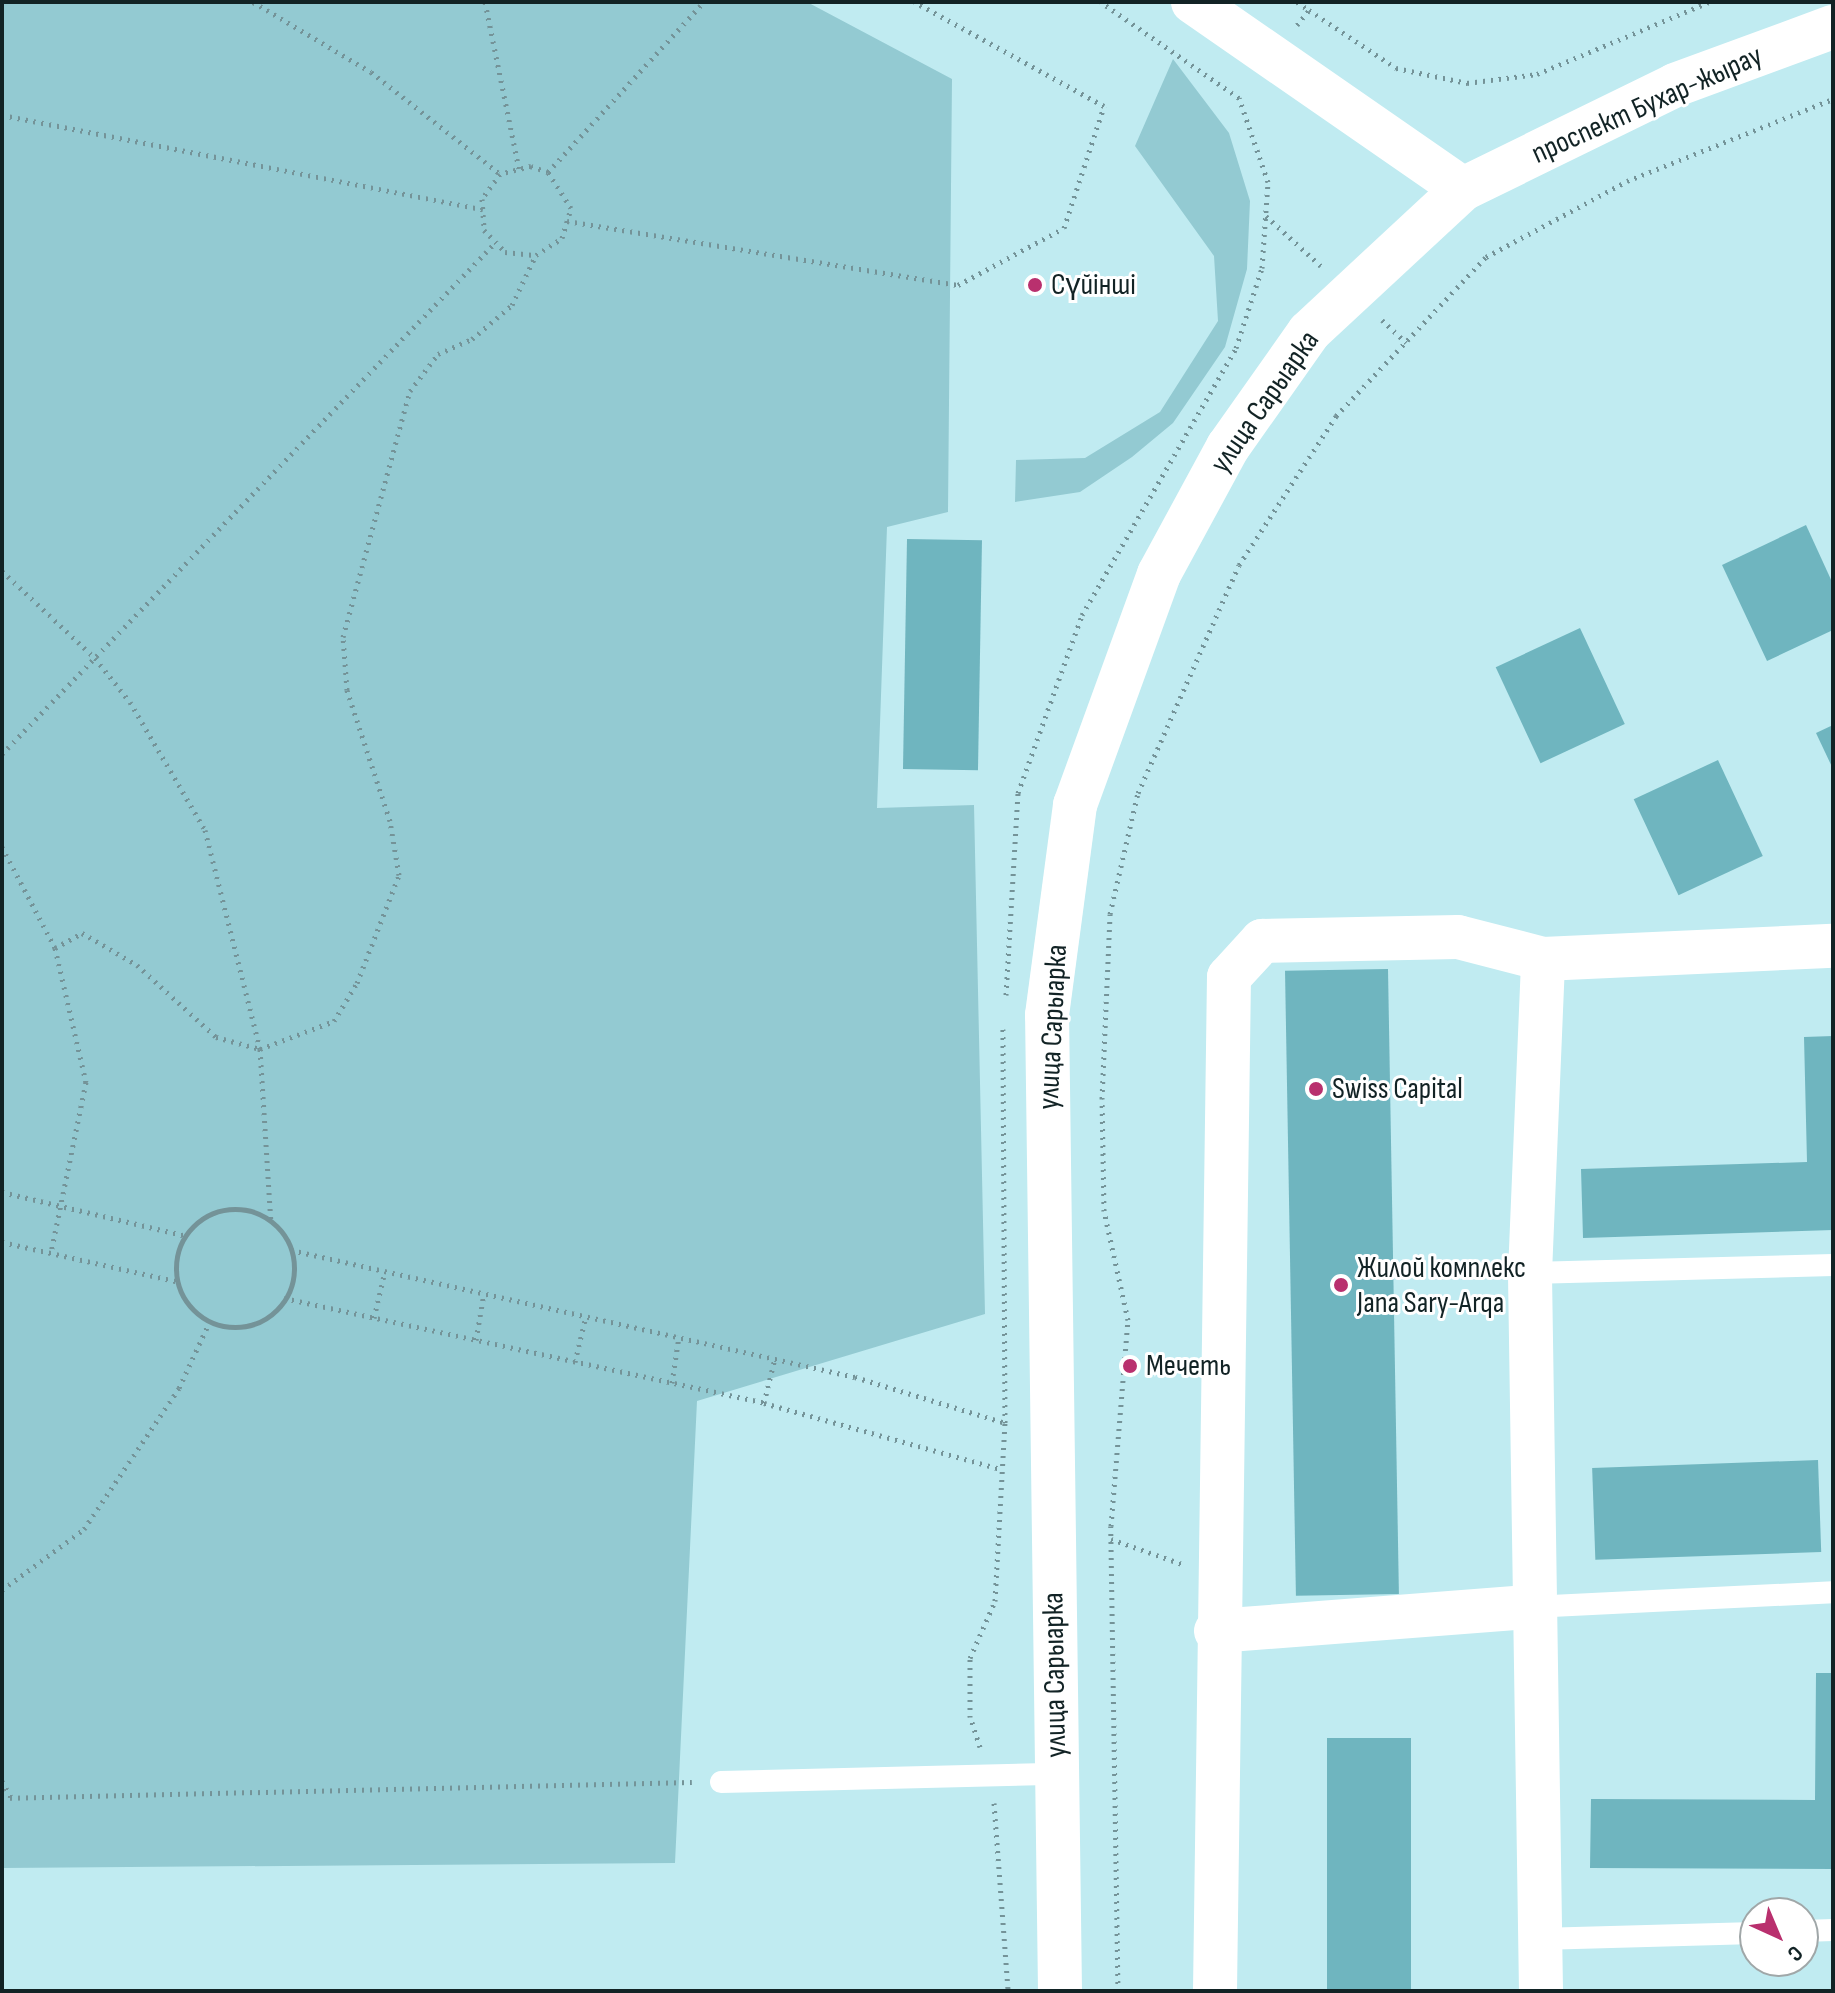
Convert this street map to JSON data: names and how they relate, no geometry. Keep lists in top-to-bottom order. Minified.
{"streets":{"street":["проспект Бухар-жырау","улица Сарыарка"]},"crossings":[["проспект Бухар-жырау","улица Сарыарка"]],"places":["Сүйінші","Swiss Capital","Жилой комплекс Jana Sary-Arqa","Мечеть"],"north":"bottom right"}
